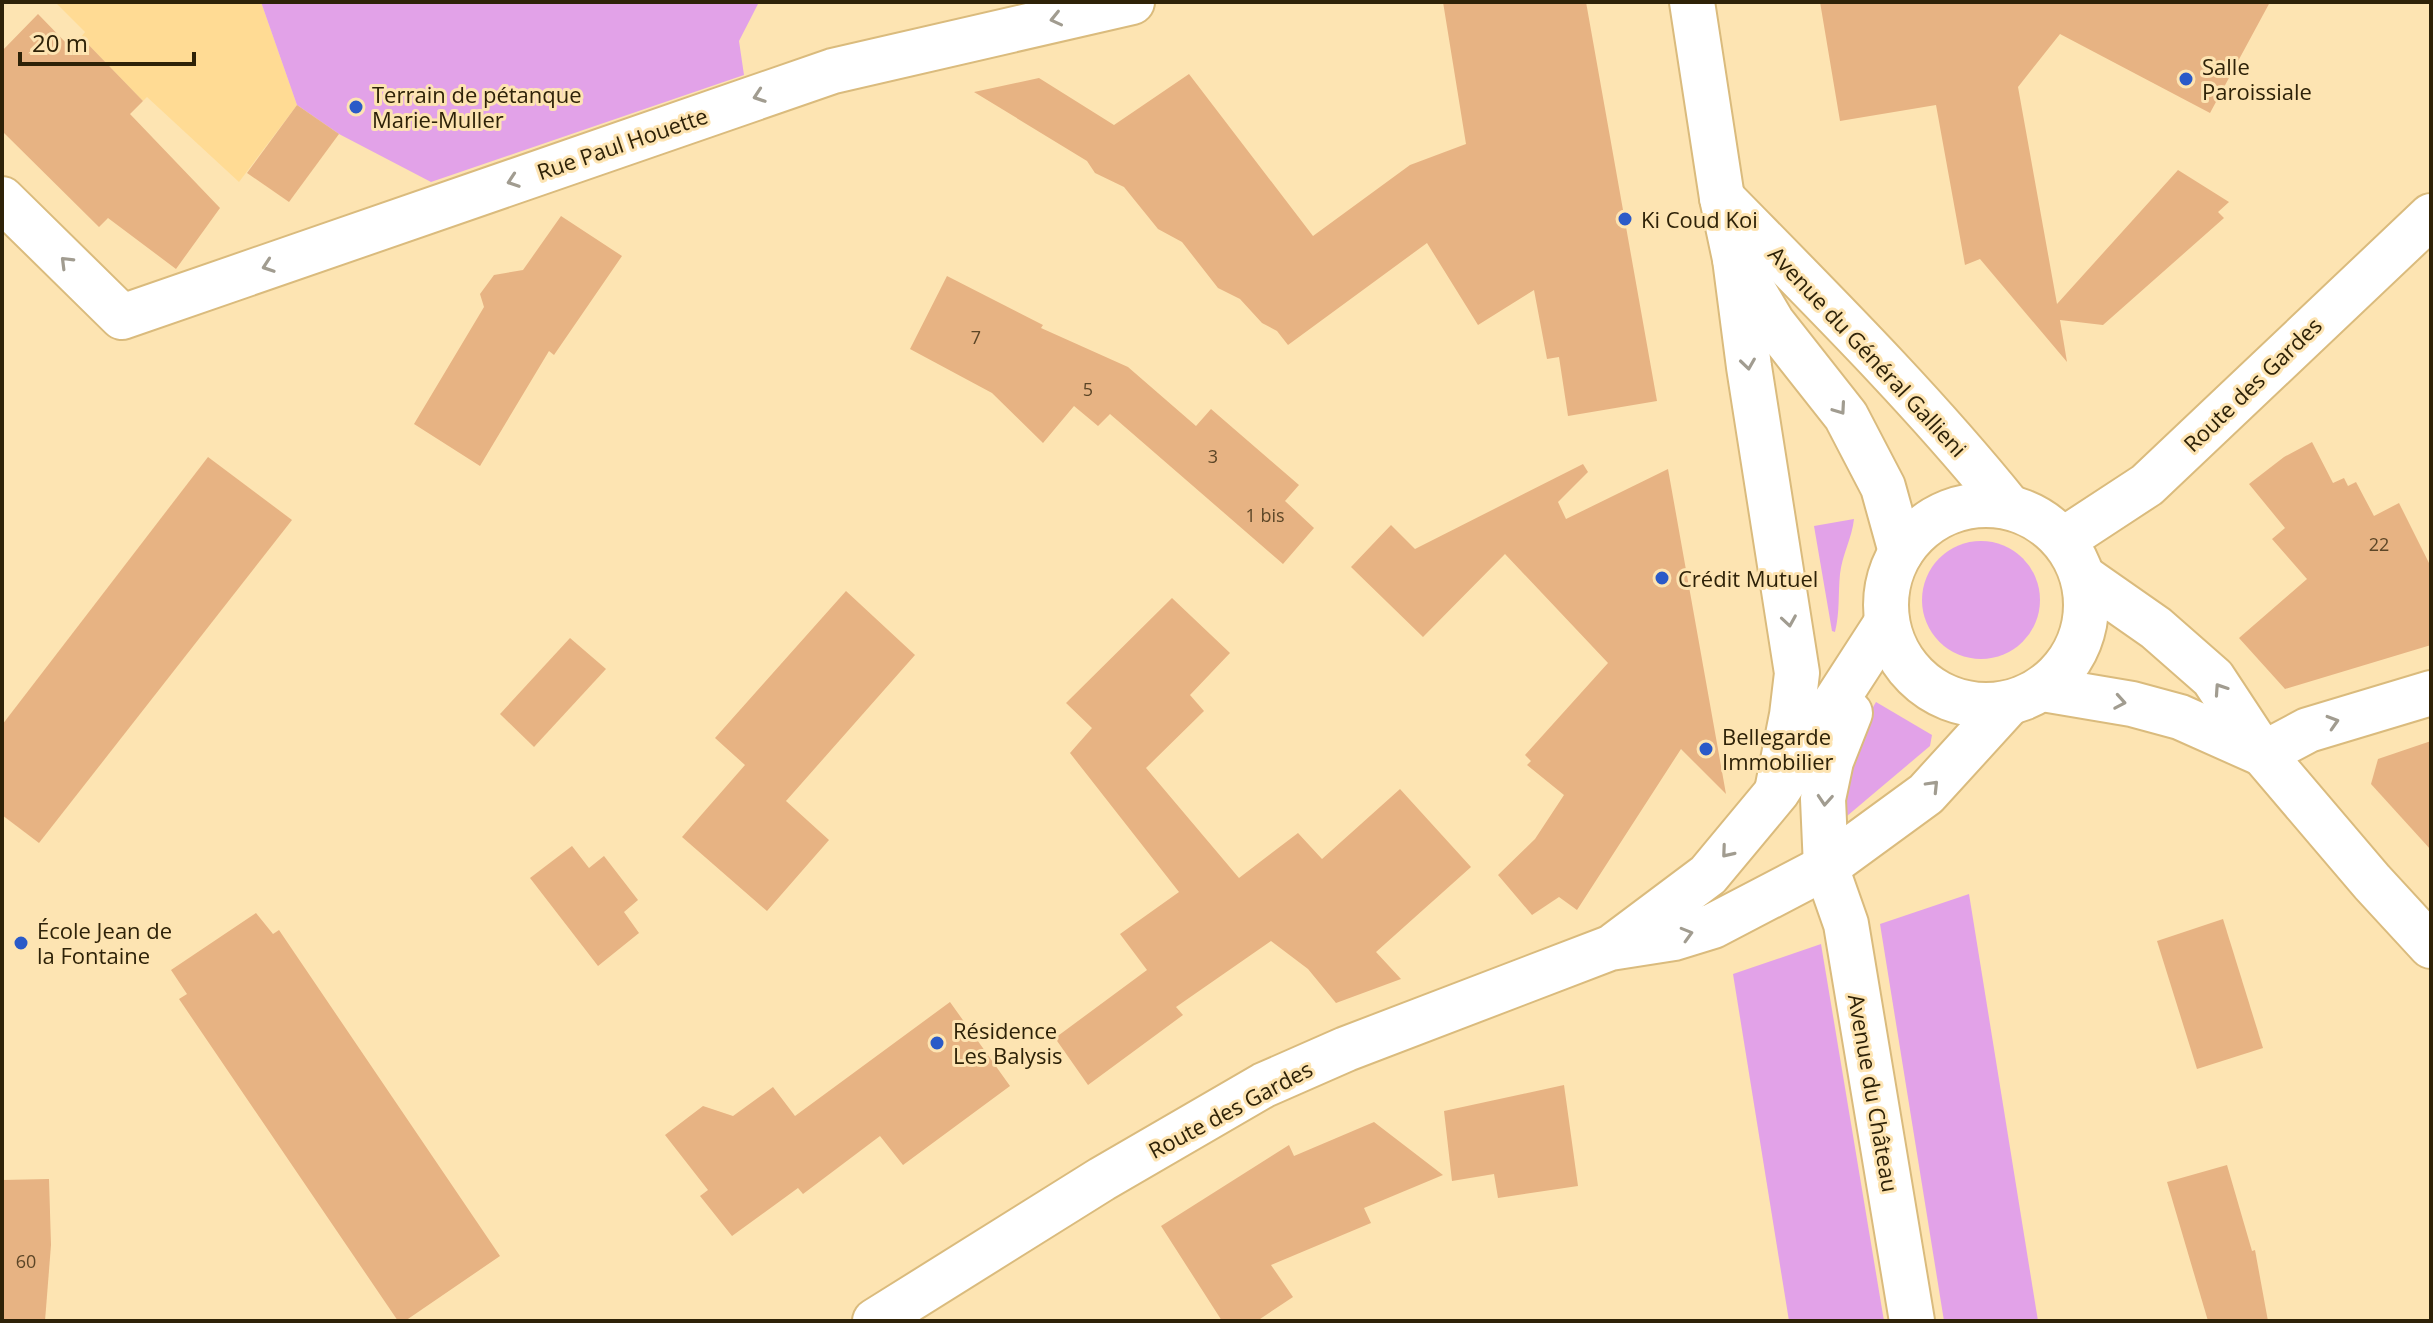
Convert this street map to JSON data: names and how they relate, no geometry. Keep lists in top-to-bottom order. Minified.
{"streets":{"main road":["Rue Paul Houette","Avenue du Général Gallieni","Route des Gardes","Avenue du Château"]},"crossings":[["Avenue du Général Gallieni","Route des Gardes"],["Route des Gardes","Avenue du Château"]],"one_way":["Rue Paul Houette","Avenue du Général Gallieni"],"places":["Salle Paroissiale","Terrain de pétanque Marie-Muller","Ki Coud Koi","Crédit Mutuel","Bellegarde Immobilier","École Jean de la Fontaine","Résidence Les Balysis"],"house_numbers":["7","5","3","1 bis","22","60"],"scale_bar":"20 m"}
